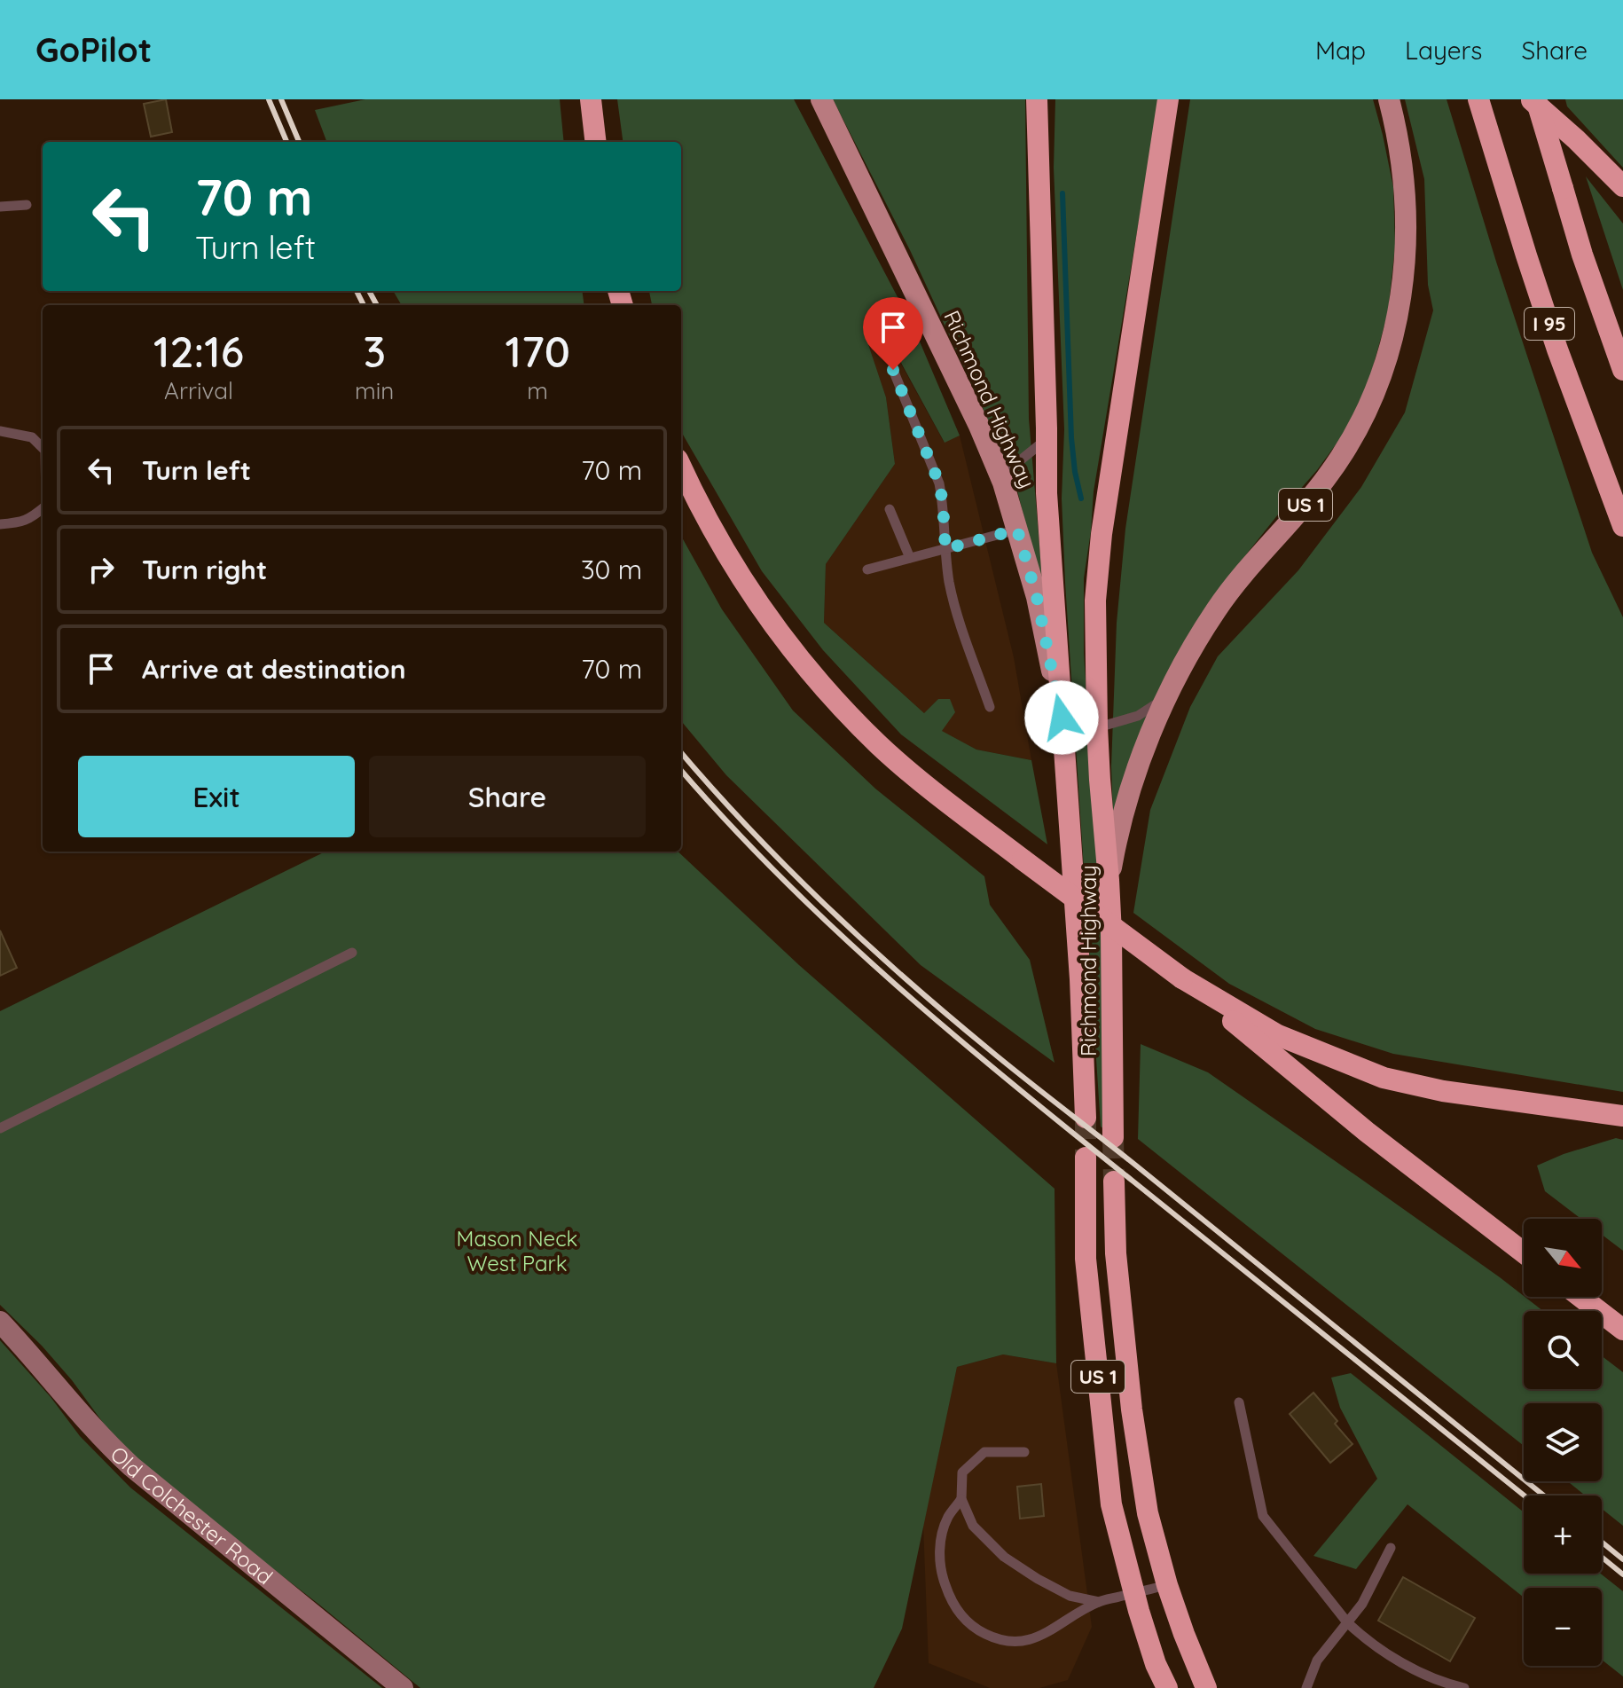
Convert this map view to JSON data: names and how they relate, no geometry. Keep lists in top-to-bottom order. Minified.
{"streets":{"highway":["I 95","Richmond Highway","US 1"],"street":["Old Colchester Road"]},"parks":["Mason Neck West Park"],"north":"bottom right","page":{"header":"GoPilot","nav":["Map","Layers","Share"],"turn":["70 m","Turn left"],"eta":["12:16","Arrival","3","min","170","m"],"list":[{"name":"Turn left","value":"70 m"},{"name":"Turn right","value":"30 m"},{"name":"Arrive at destination","value":"70 m"}],"buttons":["Exit","Share"],"map_buttons":["+","−"]}}
